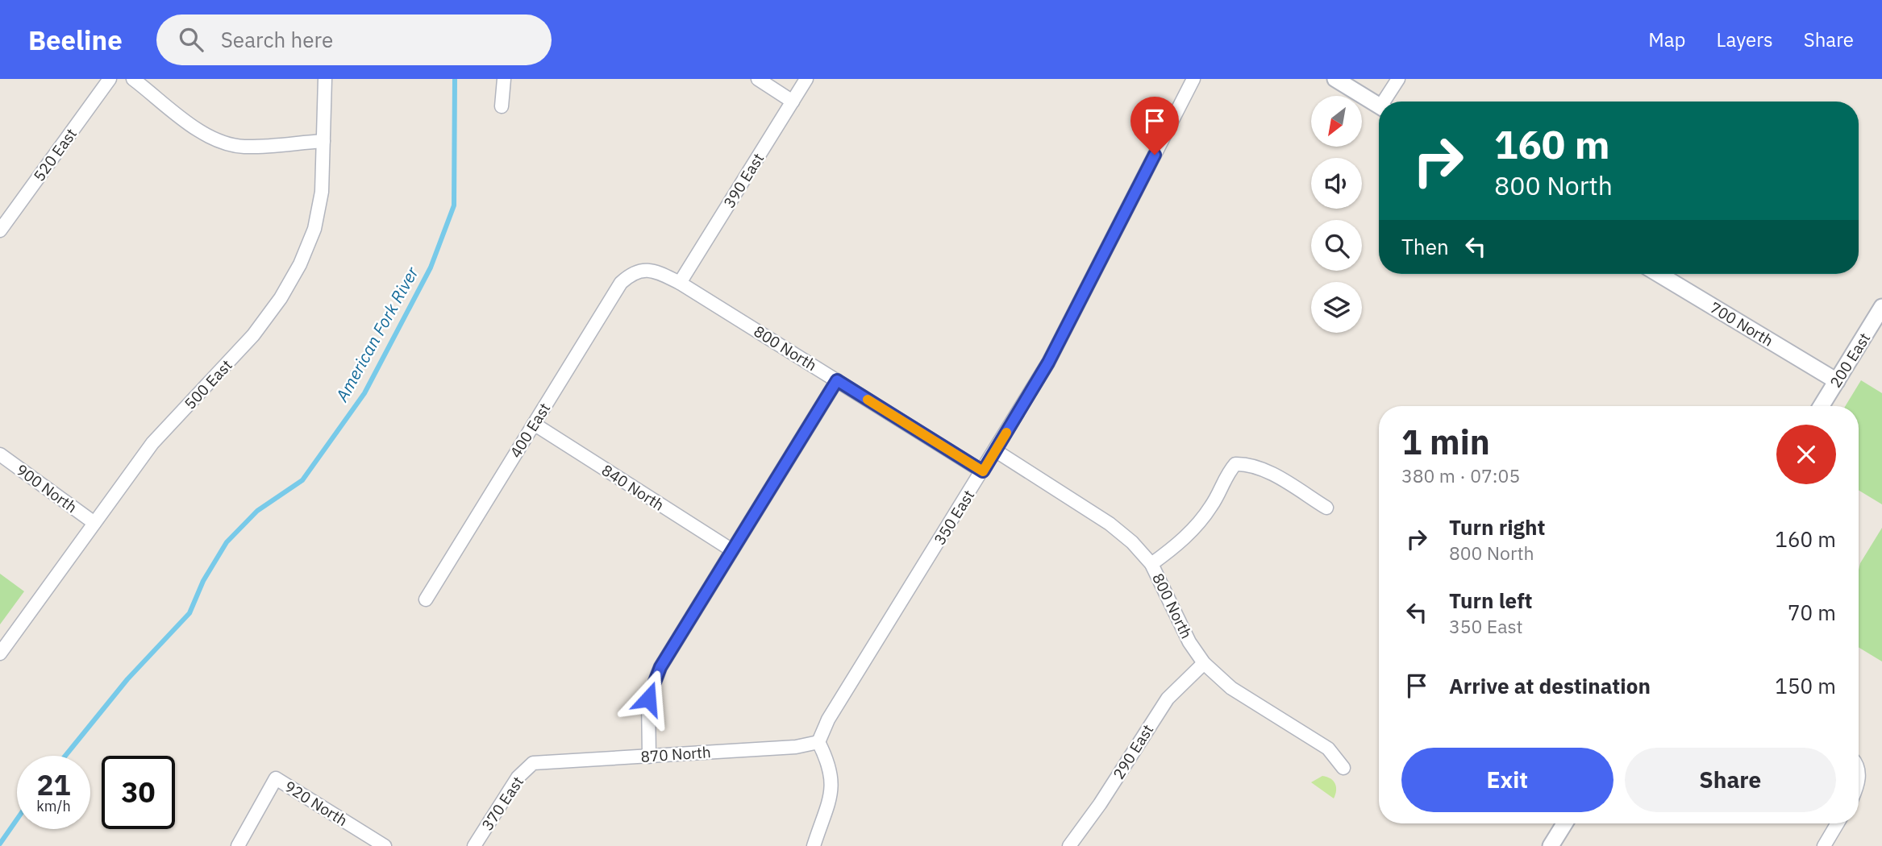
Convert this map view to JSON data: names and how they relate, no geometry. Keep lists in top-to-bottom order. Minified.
{"streets":{"street":["520 East","390 East","700 North","800 North","200 East","500 East","400 East","840 North","900 North","350 East","290 East","870 North","920 North","370 East"]},"crossings":[["390 East","800 North"],["700 North","200 East"],["800 North","400 East"],["800 North","350 East"],["800 North","290 East"],["500 East","900 North"],["400 East","840 North"],["350 East","870 North"],["870 North","370 East"]],"water":["American Fork River"],"north":"bottom left","page":{"header":"Beeline","search":"Search here","nav":["Map","Layers","Share"],"turn":["160 m","800 North"],"then":"Then","heading":["1 min","380 m · 07:05"],"list":[{"name":"Turn right","note":"800 North","value":"160 m"},{"name":"Turn left","note":"350 East","value":"70 m"},{"name":"Arrive at destination","value":"150 m"}],"buttons":["Exit","Share"],"speed":"21 km/h","limit":"30"}}
